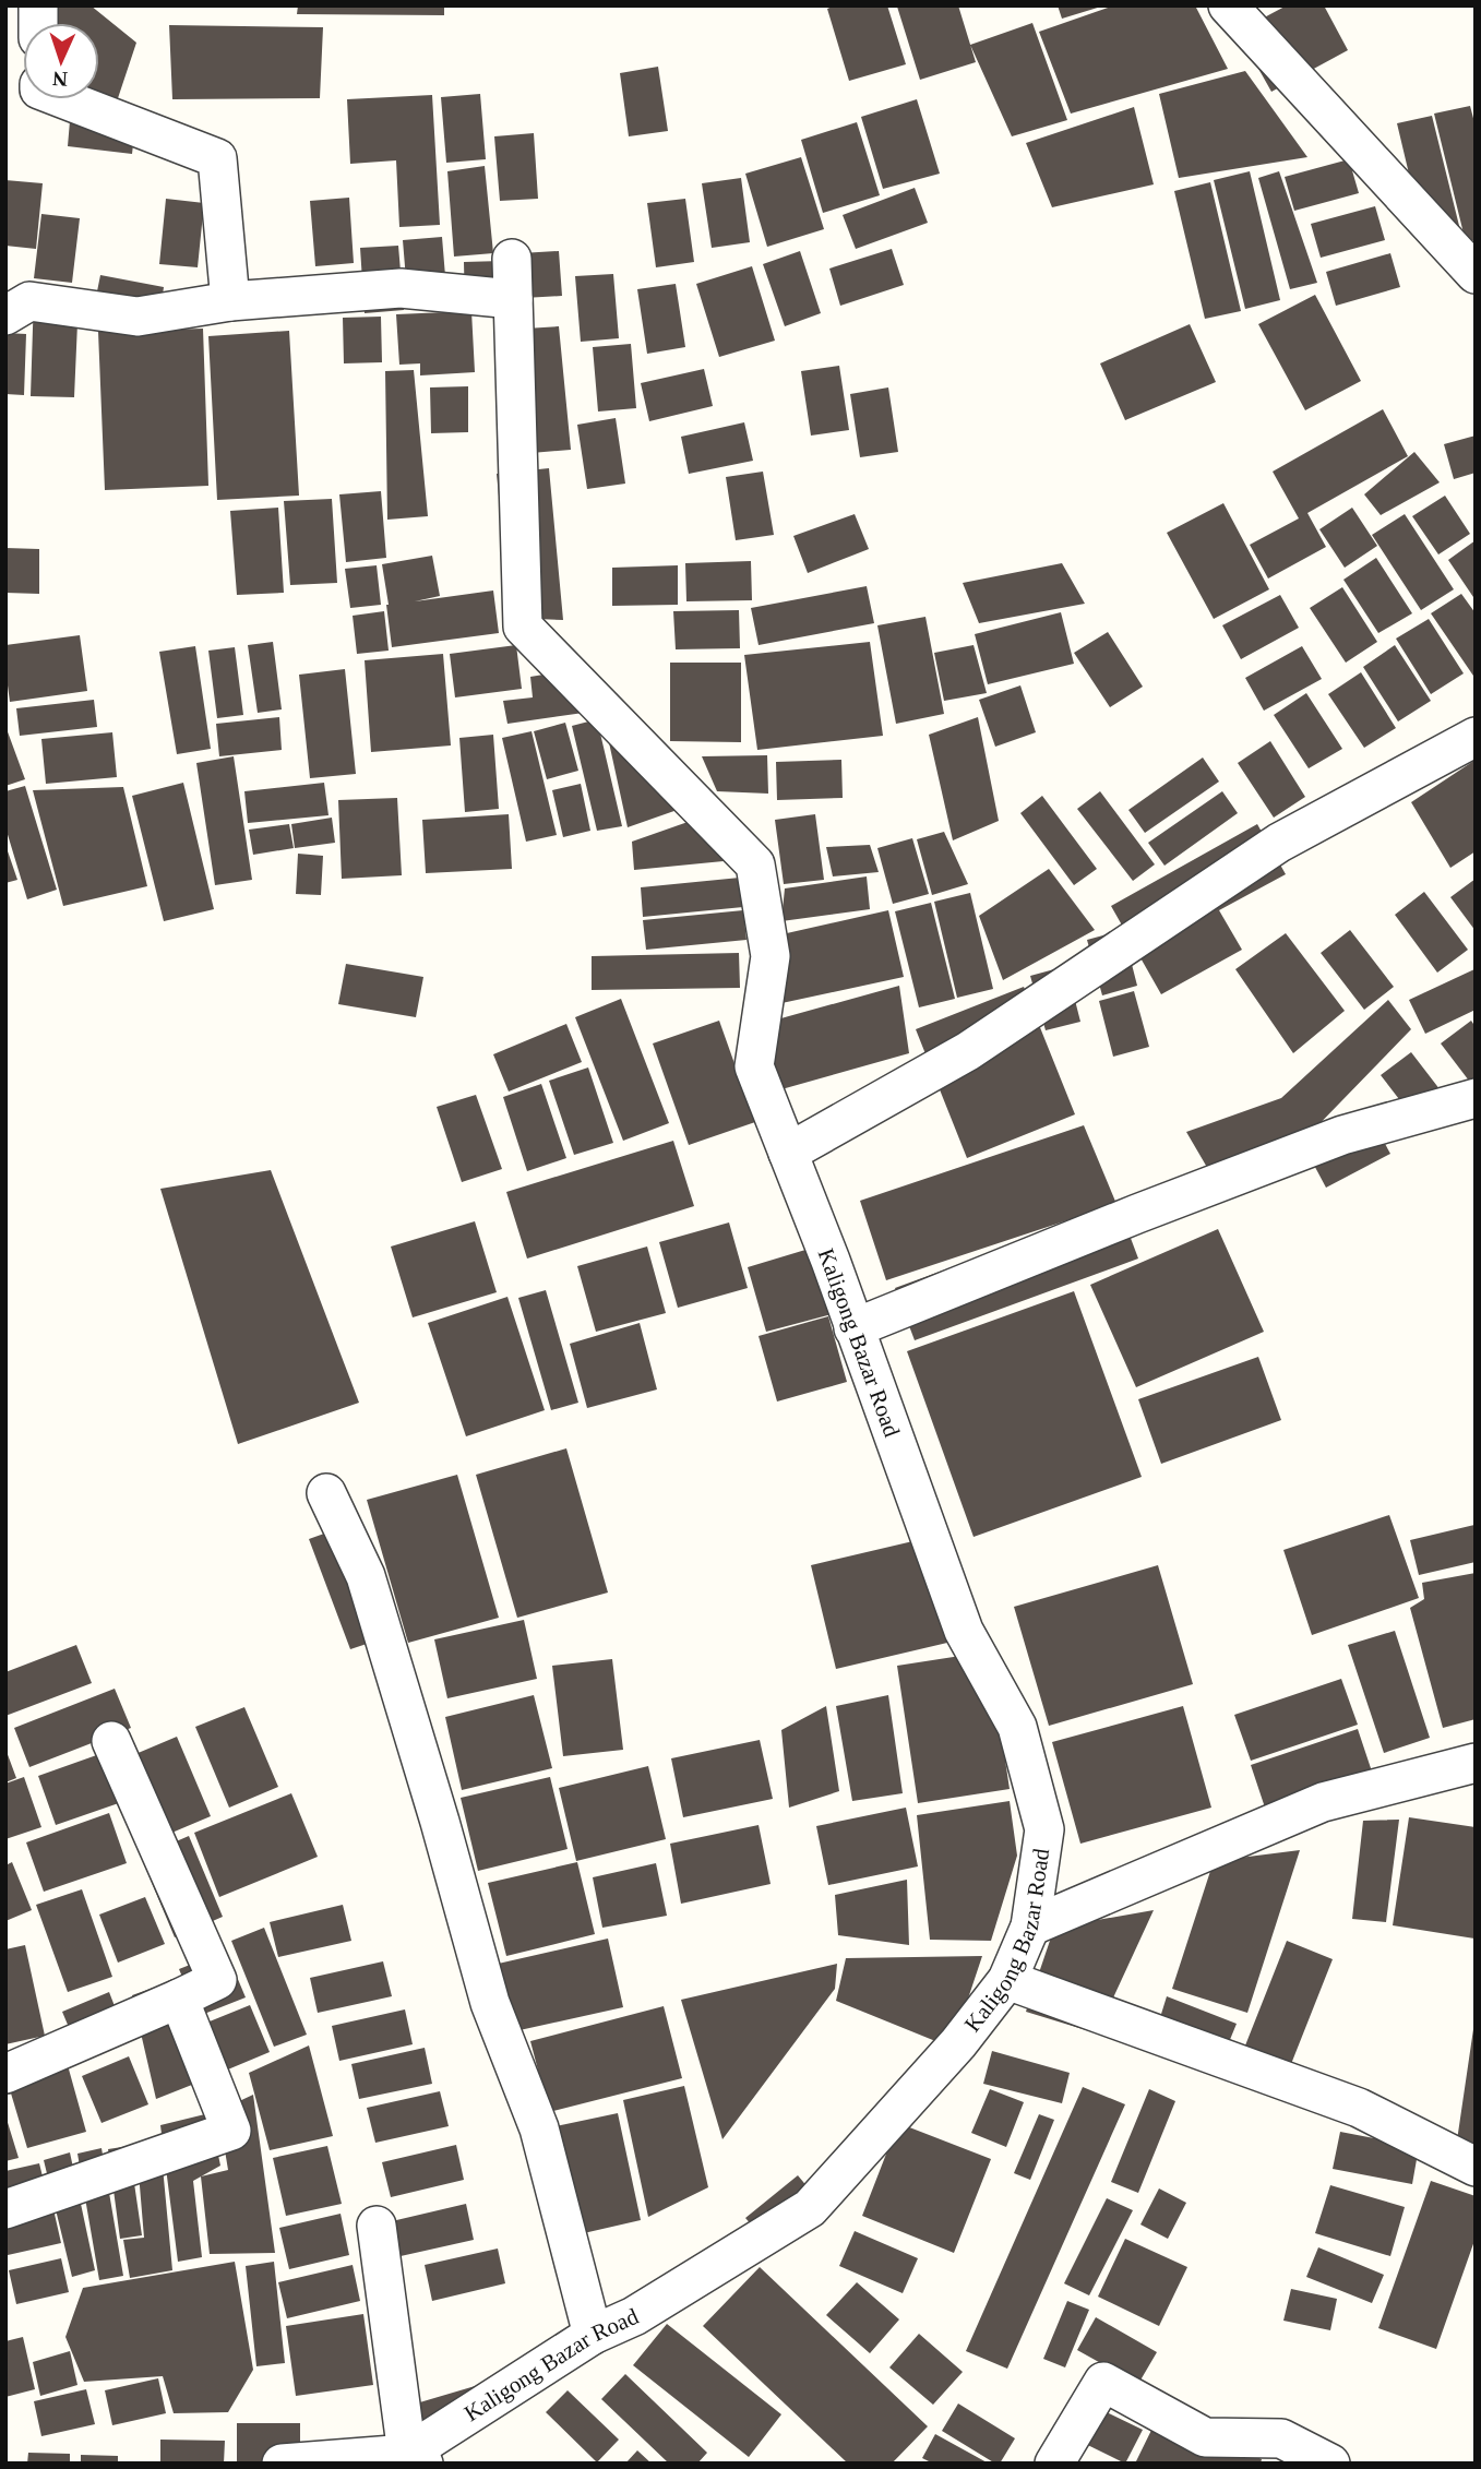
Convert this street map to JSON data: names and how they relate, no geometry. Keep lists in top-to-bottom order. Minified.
{"streets":{"street":["Kaligong Bazar Road"]},"north":"bottom"}
